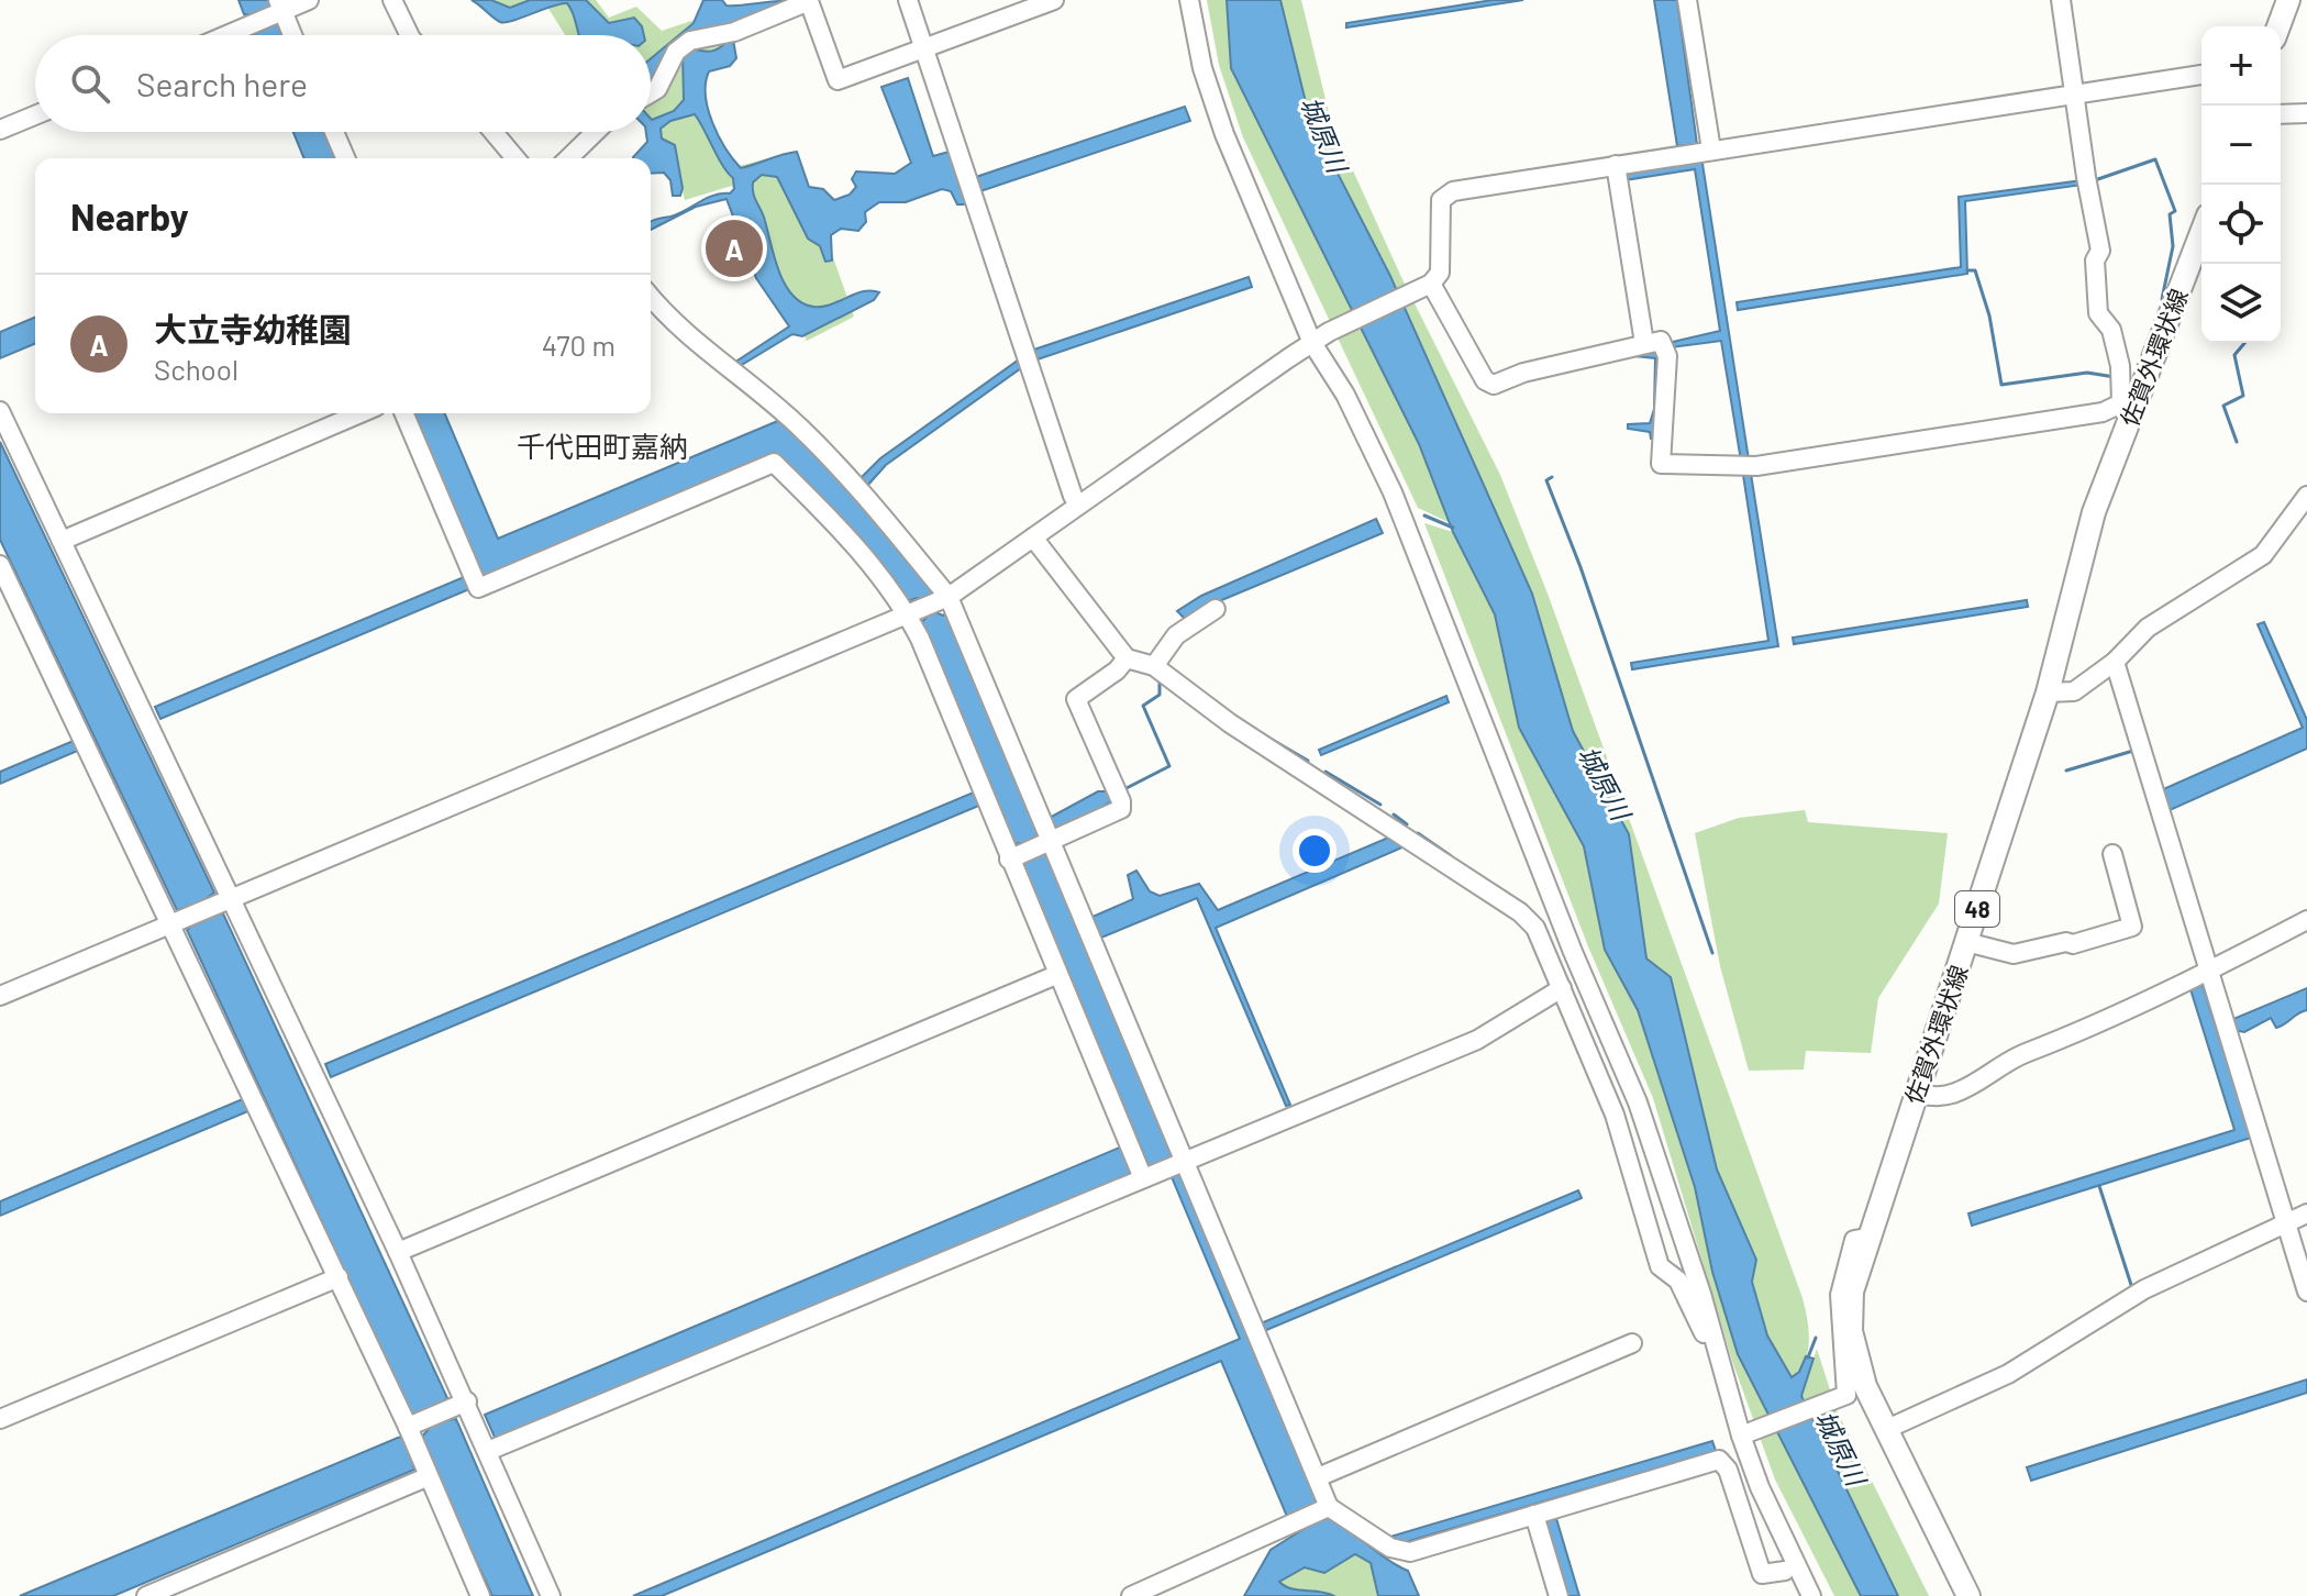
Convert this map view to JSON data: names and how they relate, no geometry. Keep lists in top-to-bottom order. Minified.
{"streets":{"main road":["佐賀外環状線","48"]},"districts":["千代田町嘉納"],"water":["城原川"],"page":{"map_buttons":["+","−"],"search":"Search here","heading":"Nearby","pins":"A","list":[{"mark":"A","name":"大立寺幼稚園","note":"School","value":"470 m"}]}}
